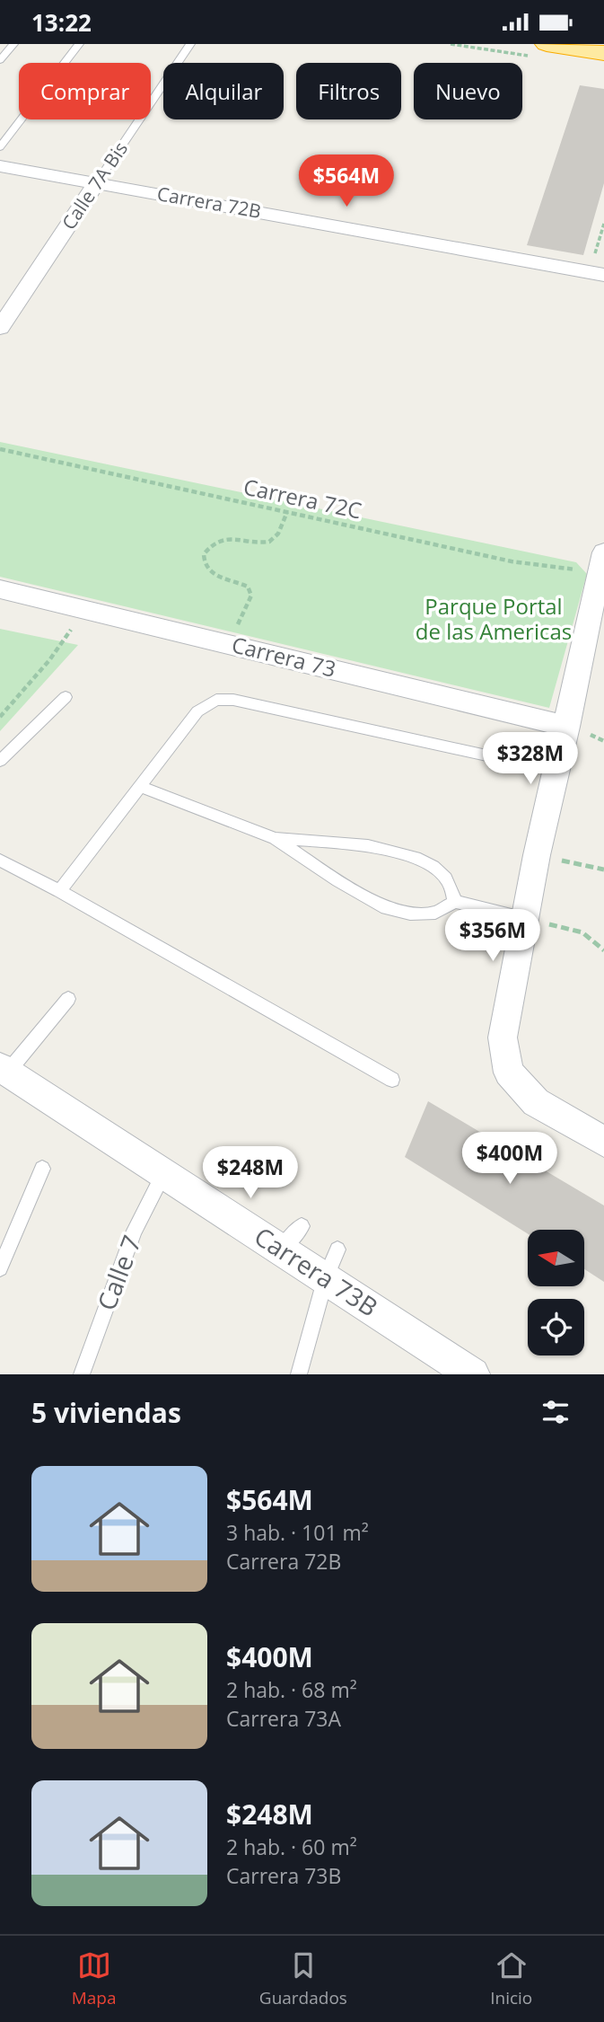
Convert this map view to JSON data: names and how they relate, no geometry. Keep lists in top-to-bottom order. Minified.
{"streets":{"street":["Calle 7A Bis","Carrera 72B","Carrera 73","Carrera 73B"],"lane":["Calle 7"],"path":["Carrera 72C"]},"crossings":[["Calle 7A Bis","Carrera 72B"],["Carrera 73B","Calle 7"]],"parks":["Parque Portal de las Americas"],"north":"left","page":{"status":"13:22","chip":["Comprar","Alquilar","Filtros","Nuevo"],"price":["$564M","$328M","$356M","$400M","$248M"],"heading":"5 viviendas","list":[{"name":"$564M","note":"3 hab. · 101 m² · Carrera 72B"},{"name":"$400M","note":"2 hab. · 68 m² · Carrera 73A"},{"name":"$248M","note":"2 hab. · 60 m² · Carrera 73B"}],"tabs":["Mapa","Guardados","Inicio"]}}
